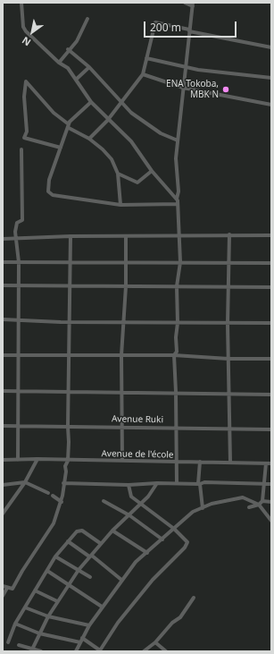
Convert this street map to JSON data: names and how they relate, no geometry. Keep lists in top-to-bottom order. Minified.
{"streets":{"street":["Avenue Ruki","Avenue de l'école"]},"places":["ENA Tokoba, MBK N"],"scale_bar":"200 m","north":"bottom left"}
